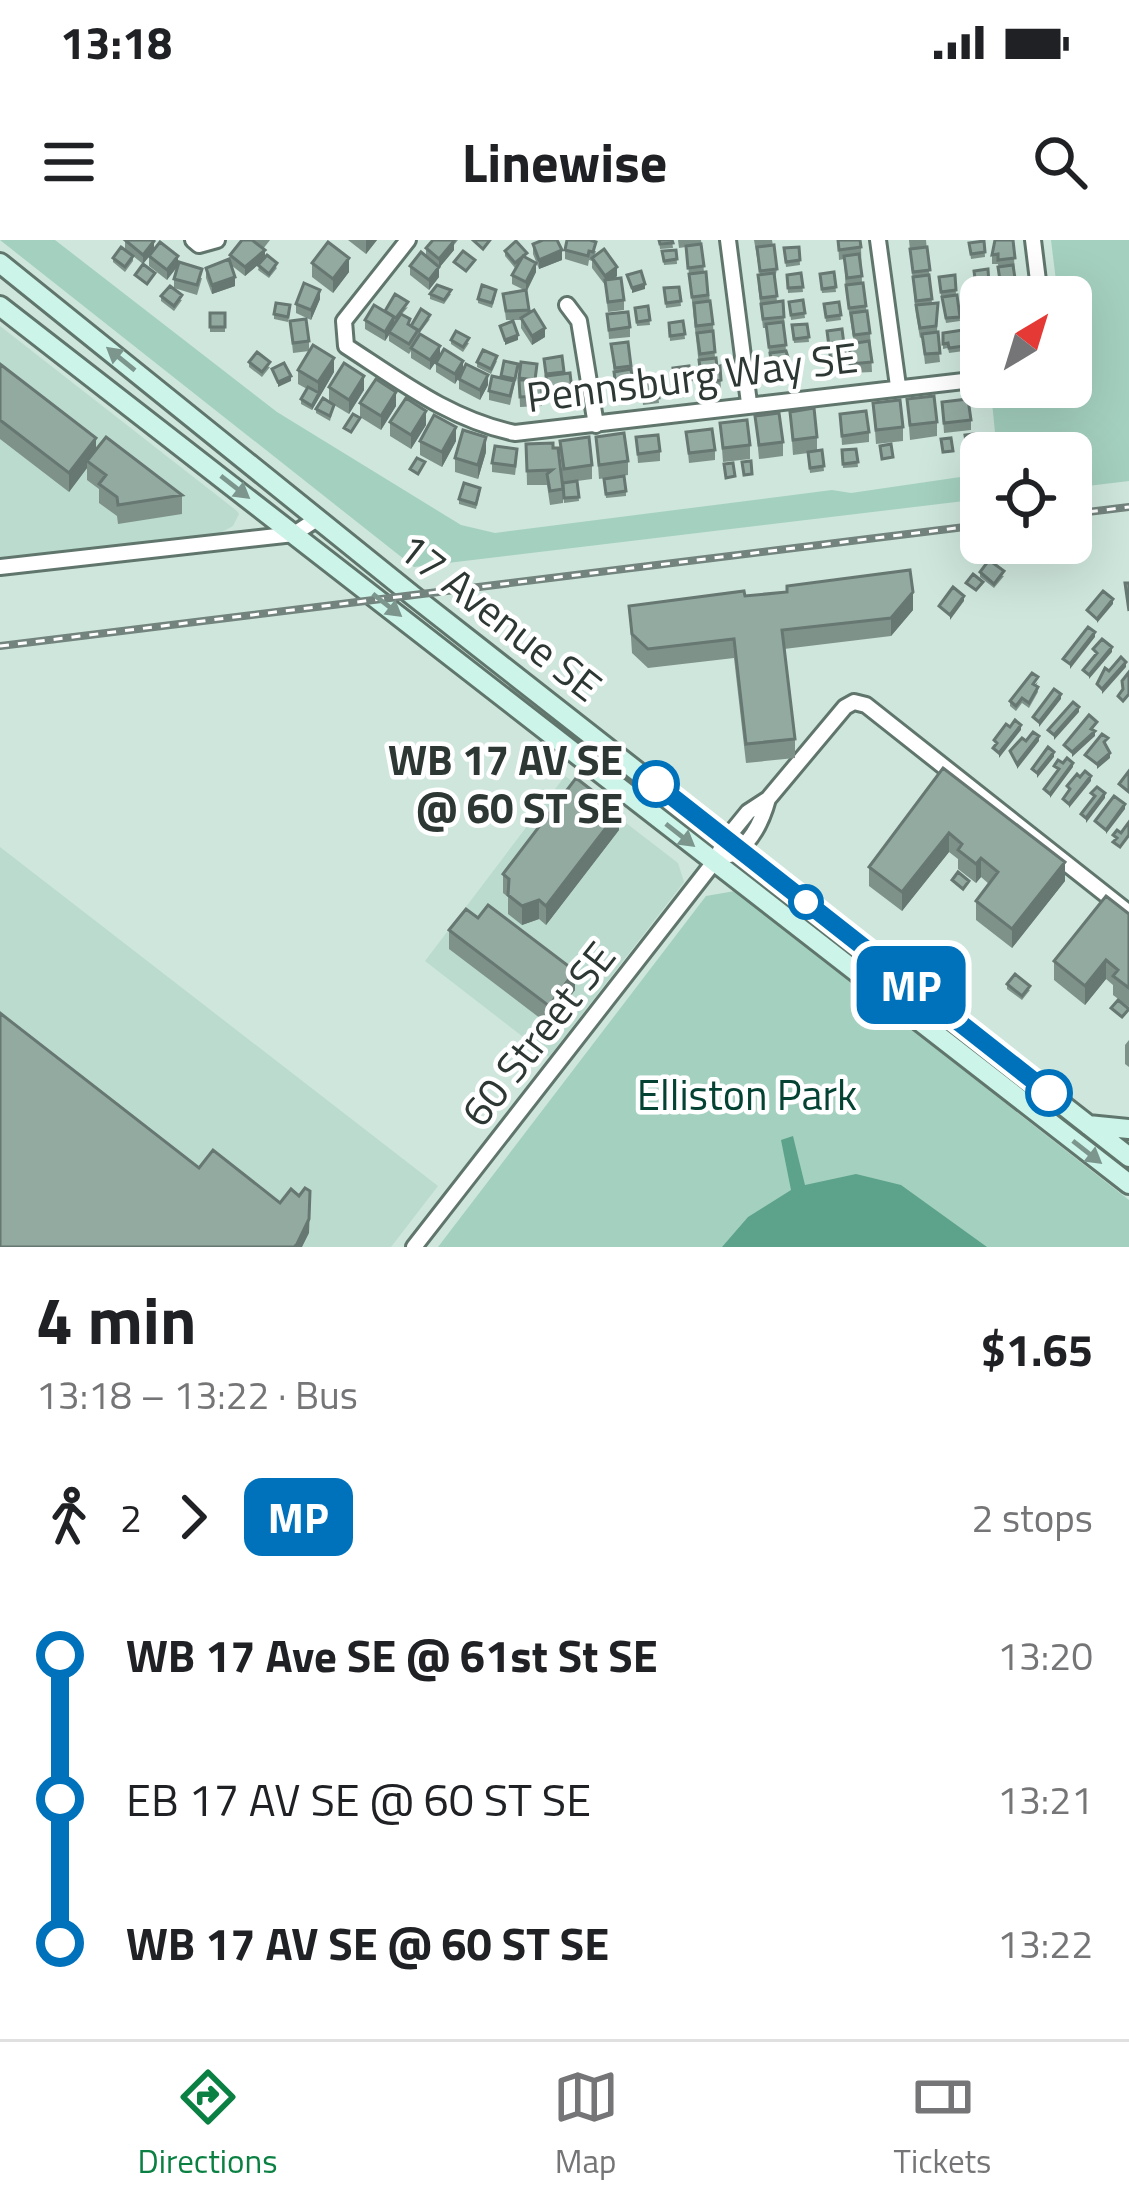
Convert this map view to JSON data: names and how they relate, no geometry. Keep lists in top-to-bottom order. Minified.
{"streets":{"main road":["17 Avenue SE"],"street":["Pennsburg Way SE","60 Street SE"]},"crossings":[["17 Avenue SE","60 Street SE"]],"parks":["Elliston Park"],"places":["WB 17 AV SE @ 60 ST SE"],"lines":["bus line MP"],"north":"top right","page":{"status":"13:18","header":"Linewise","on_map":"MP","heading":["4 min","13:18 – 13:22 · Bus","$1.65"],"legs":["2","MP","2 stops"],"list":[{"name":"WB 17 Ave SE @ 61st St SE","value":"13:20"},{"name":"EB 17 AV SE @ 60 ST SE","value":"13:21"},{"name":"WB 17 AV SE @ 60 ST SE","value":"13:22"}],"tabs":["Directions","Map","Tickets"]}}
